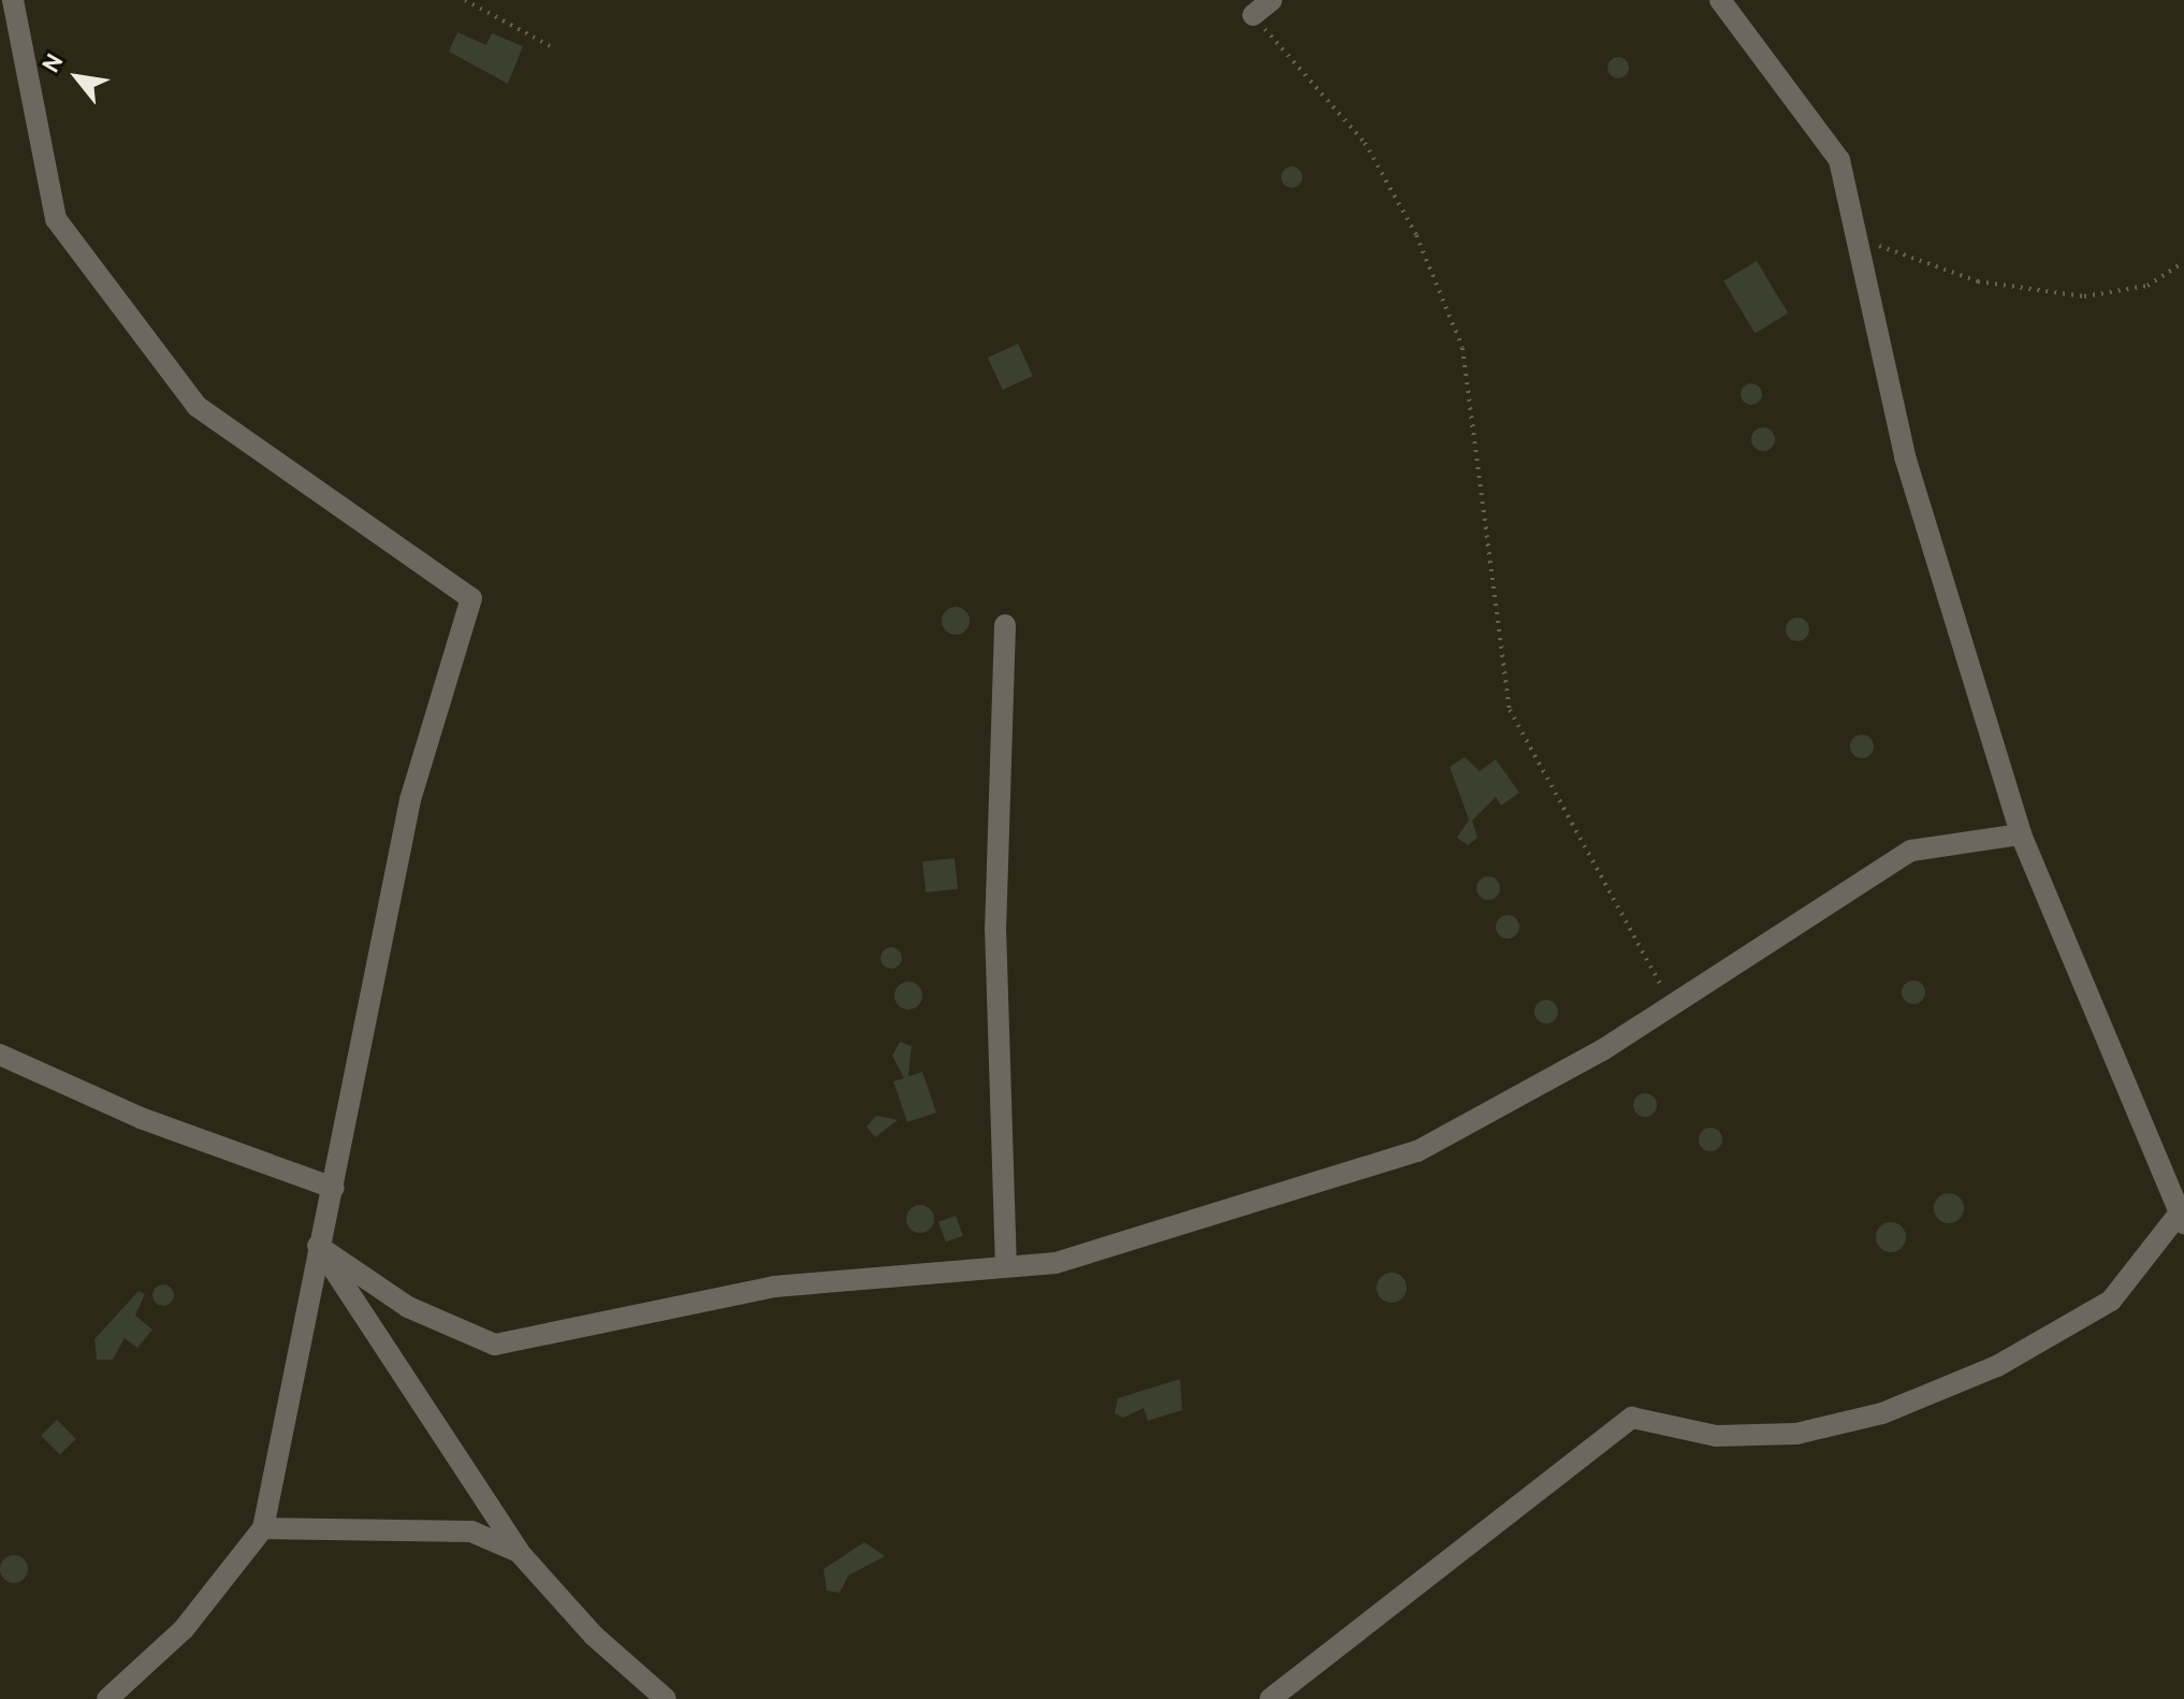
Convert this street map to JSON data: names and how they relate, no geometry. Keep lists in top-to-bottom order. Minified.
{"north":"top left"}
